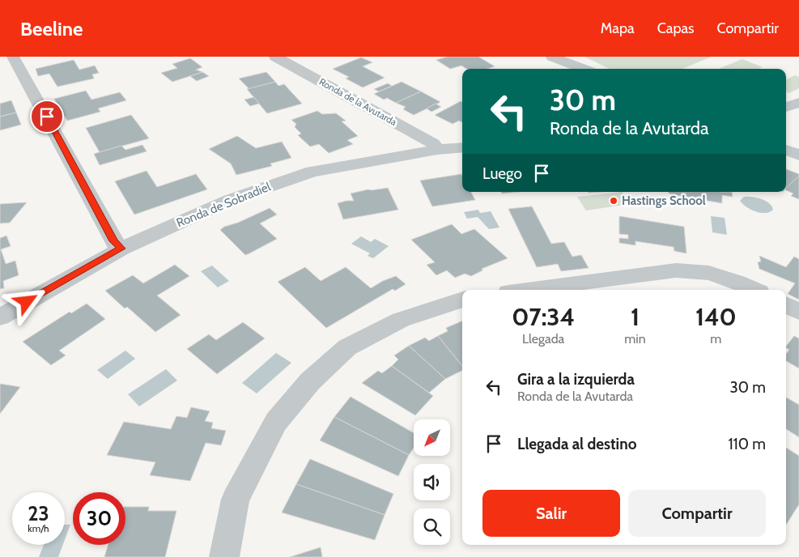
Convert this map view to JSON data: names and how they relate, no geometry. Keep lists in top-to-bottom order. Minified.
{"streets":{"street":["Ronda de la Avutarda","Ronda de Sobradiel"]},"crossings":[["Ronda de la Avutarda","Ronda de Sobradiel"]],"places":["Hastings School"],"north":"bottom left","page":{"header":"Beeline","nav":["Mapa","Capas","Compartir"],"turn":["30 m","Ronda de la Avutarda"],"then":"Luego","eta":["07:34","Llegada","1","min","140","m"],"list":[{"name":"Gira a la izquierda","note":"Ronda de la Avutarda","value":"30 m"},{"name":"Llegada al destino","value":"110 m"}],"buttons":["Salir","Compartir"],"speed":"23 km/h","limit":"30"}}
